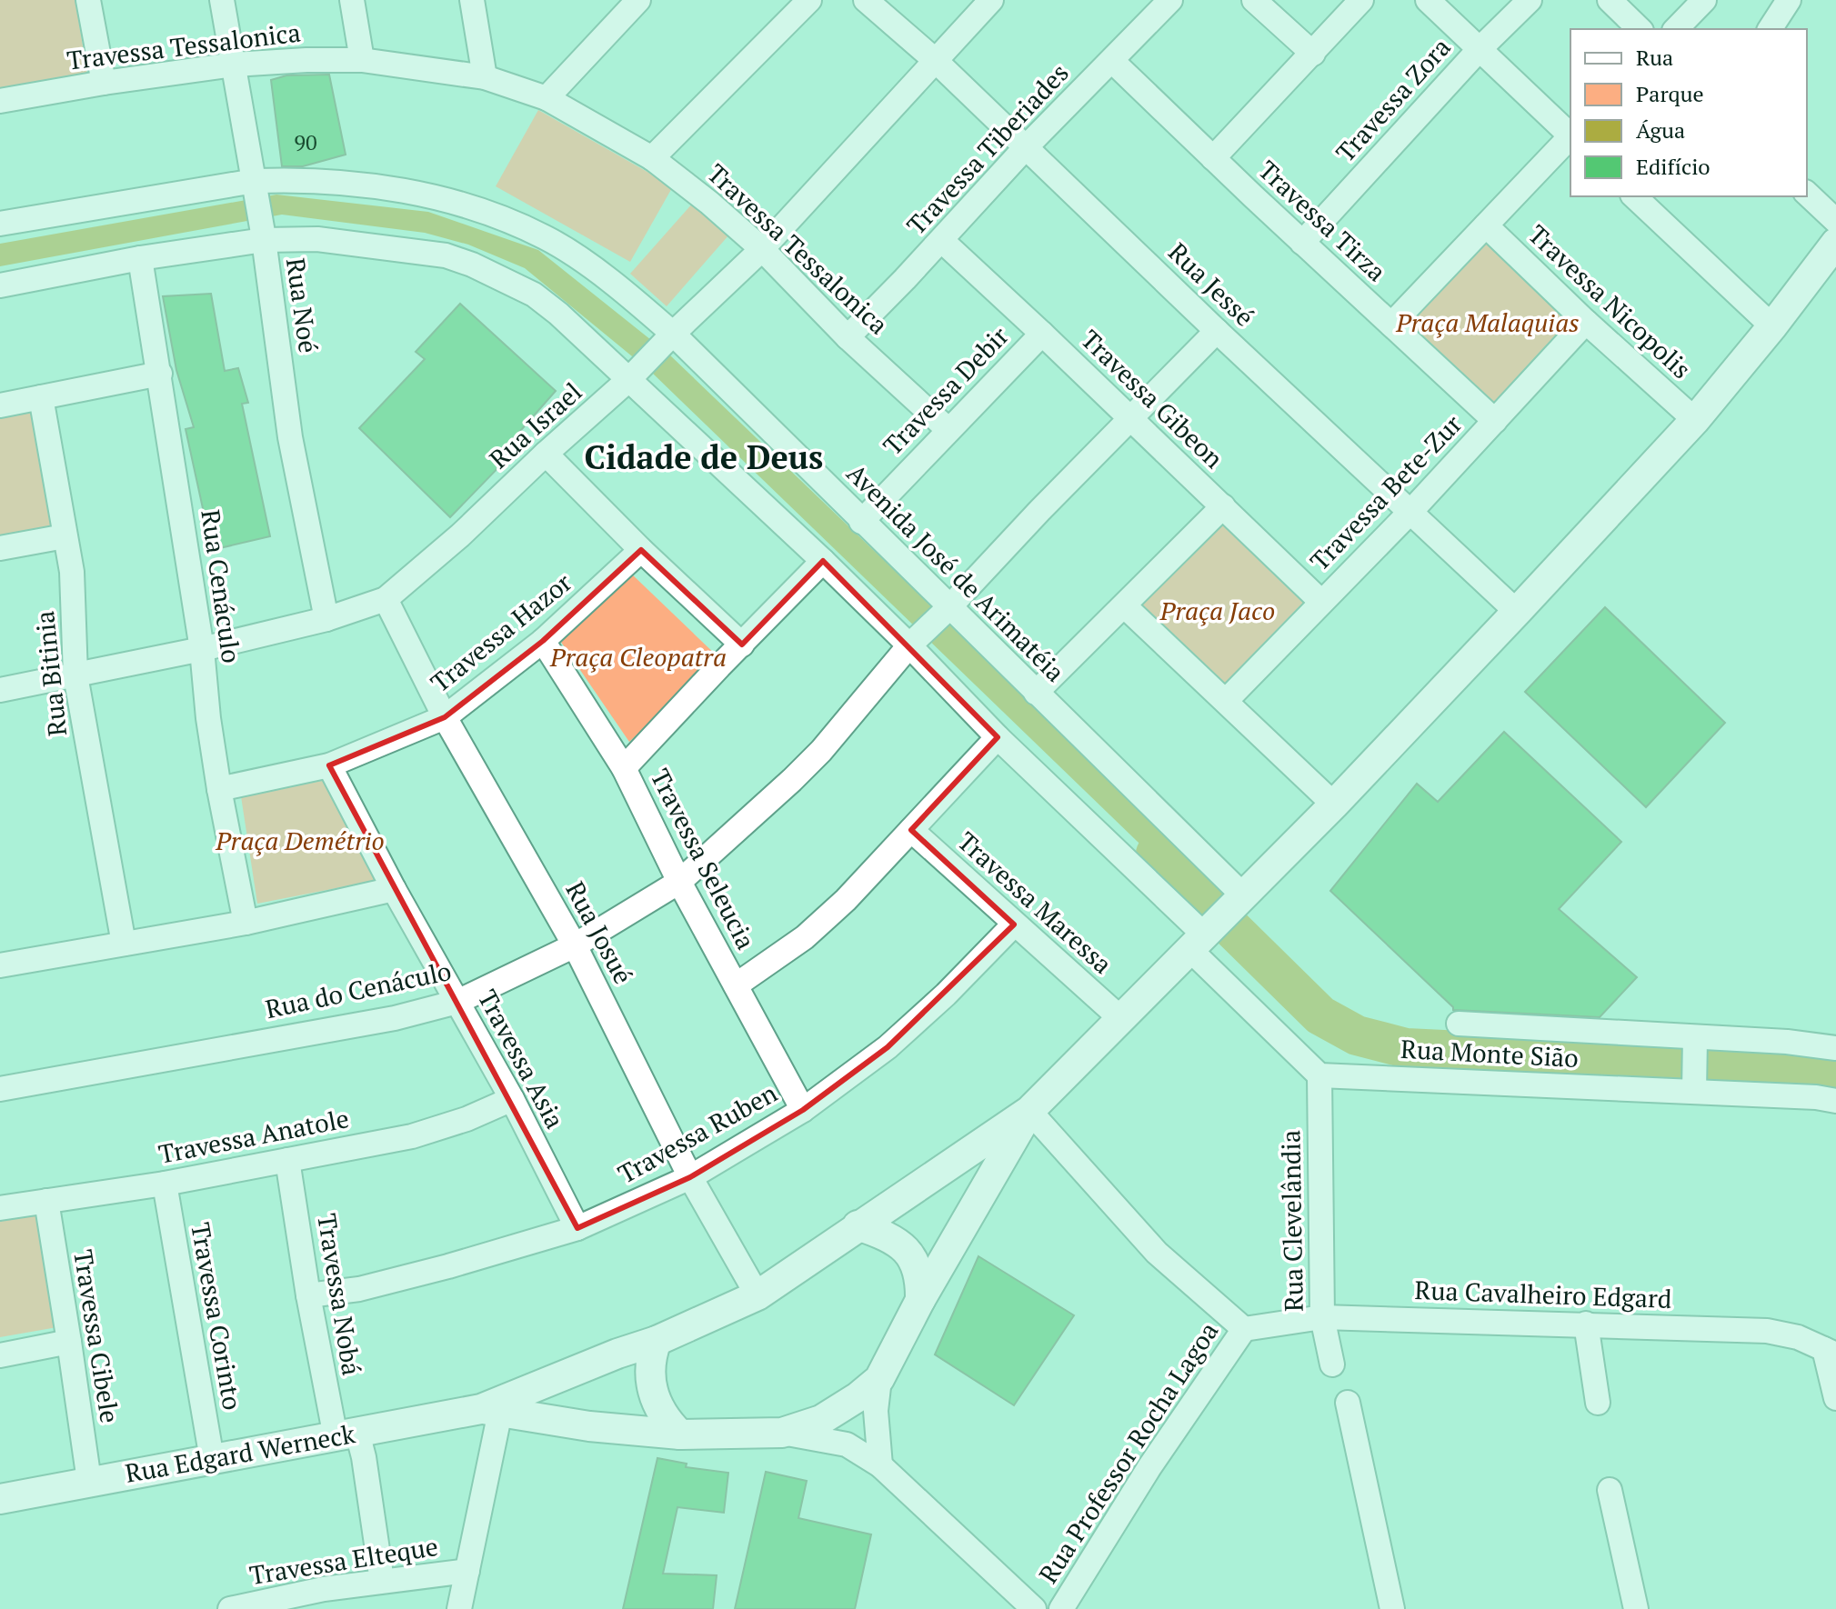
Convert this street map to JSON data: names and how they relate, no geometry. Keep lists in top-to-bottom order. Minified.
{"streets":{"main road":["Rua Edgard Werneck"],"street":["Travessa Tessalonica","Travessa Zora","Travessa Tiberiades","Travessa Tirza","Rua Jessé","Travessa Nicopolis","Rua Noé","Travessa Debir","Travessa Gibeon","Rua Israel","Travessa Bete-Zur","Avenida José de Arimatéia","Rua Cenáculo","Travessa Hazor","Rua Bitinia","Travessa Seleucia","Travessa Maressa","Rua Josué","Rua do Cenáculo","Rua Monte Sião","Travessa Asia","Travessa Ruben","Travessa Anatole","Rua Clevelândia","Travessa Nobá","Rua Cavalheiro Edgard","Travessa Corinto","Travessa Cibele","Rua Professor Rocha Lagoa","Travessa Elteque"]},"crossings":[["Travessa Tessalonica","Travessa Tiberiades"],["Travessa Tessalonica","Rua Noé"],["Travessa Tessalonica","Travessa Debir"],["Travessa Tessalonica","Rua Israel"],["Travessa Zora","Travessa Tirza"],["Travessa Tiberiades","Travessa Tirza"],["Travessa Tiberiades","Rua Jessé"],["Travessa Tiberiades","Travessa Gibeon"],["Travessa Tirza","Travessa Bete-Zur"],["Rua Jessé","Rua Israel"],["Rua Jessé","Travessa Bete-Zur"],["Rua Jessé","Rua do Cenáculo"],["Travessa Nicopolis","Travessa Bete-Zur"],["Rua Noé","Rua Israel"],["Rua Noé","Avenida José de Arimatéia"],["Travessa Debir","Travessa Gibeon"],["Travessa Debir","Avenida José de Arimatéia"],["Travessa Gibeon","Travessa Bete-Zur"],["Travessa Gibeon","Rua do Cenáculo"],["Rua Israel","Avenida José de Arimatéia"],["Rua Israel","Rua Cenáculo"],["Rua Israel","Rua Bitinia"],["Rua Israel","Rua Josué"],["Avenida José de Arimatéia","Rua do Cenáculo"],["Rua Cenáculo","Travessa Hazor"],["Travessa Hazor","Travessa Seleucia"],["Travessa Hazor","Rua Josué"],["Travessa Hazor","Travessa Asia"],["Travessa Seleucia","Rua do Cenáculo"],["Travessa Seleucia","Travessa Ruben"],["Travessa Maressa","Travessa Ruben"],["Rua Josué","Rua do Cenáculo"],["Rua Josué","Travessa Ruben"],["Rua do Cenáculo","Travessa Asia"],["Rua Monte Sião","Rua Clevelândia"],["Travessa Asia","Travessa Ruben"],["Travessa Asia","Travessa Anatole"],["Travessa Ruben","Travessa Nobá"],["Travessa Anatole","Travessa Nobá"],["Travessa Anatole","Travessa Corinto"],["Travessa Anatole","Travessa Cibele"],["Rua Clevelândia","Rua Cavalheiro Edgard"],["Travessa Nobá","Rua Edgard Werneck"],["Travessa Nobá","Travessa Elteque"],["Rua Cavalheiro Edgard","Rua Professor Rocha Lagoa"],["Travessa Corinto","Rua Edgard Werneck"],["Travessa Cibele","Rua Edgard Werneck"]],"districts":["Cidade de Deus"],"parks":["Praça Malaquias","Praça Jaco","Praça Cleopatra","Praça Demétrio"],"house_numbers":["90"],"legend":["Rua","Parque","Água","Edifício"]}
